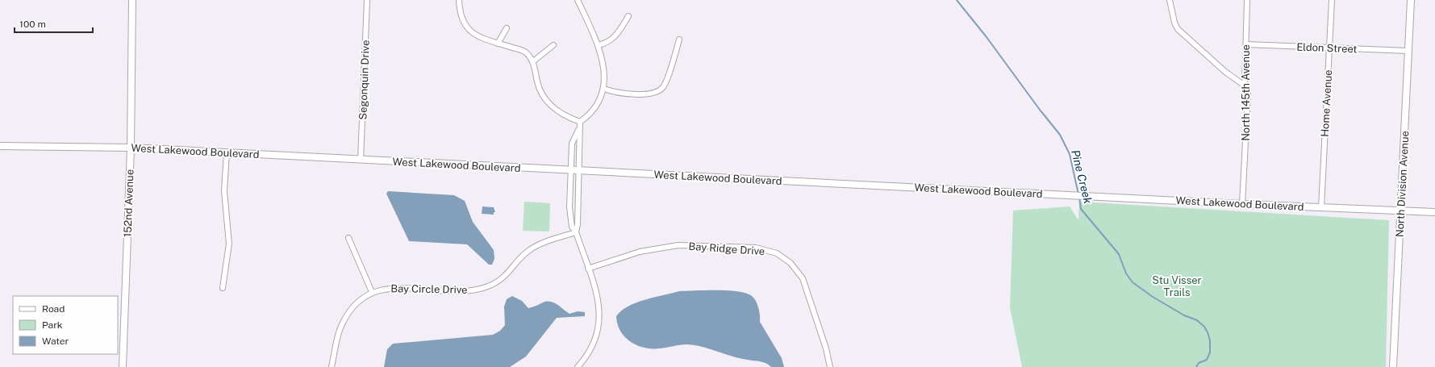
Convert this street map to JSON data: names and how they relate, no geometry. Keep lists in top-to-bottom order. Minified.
{"streets":{"street":["Eldon Street","Segonquin Drive","North 145th Avenue","Home Avenue","West Lakewood Boulevard","North Division Avenue","152nd Avenue","Bay Ridge Drive","Bay Circle Drive"]},"crossings":[["Eldon Street","North 145th Avenue"],["Eldon Street","Home Avenue"],["Eldon Street","North Division Avenue"],["Segonquin Drive","West Lakewood Boulevard"],["North 145th Avenue","West Lakewood Boulevard"],["Home Avenue","West Lakewood Boulevard"],["West Lakewood Boulevard","North Division Avenue"],["West Lakewood Boulevard","152nd Avenue"]],"water":["Pine Creek"],"parks":["Stu Visser Trails"],"legend":["Road","Park","Water"],"scale_bar":"100 m"}
